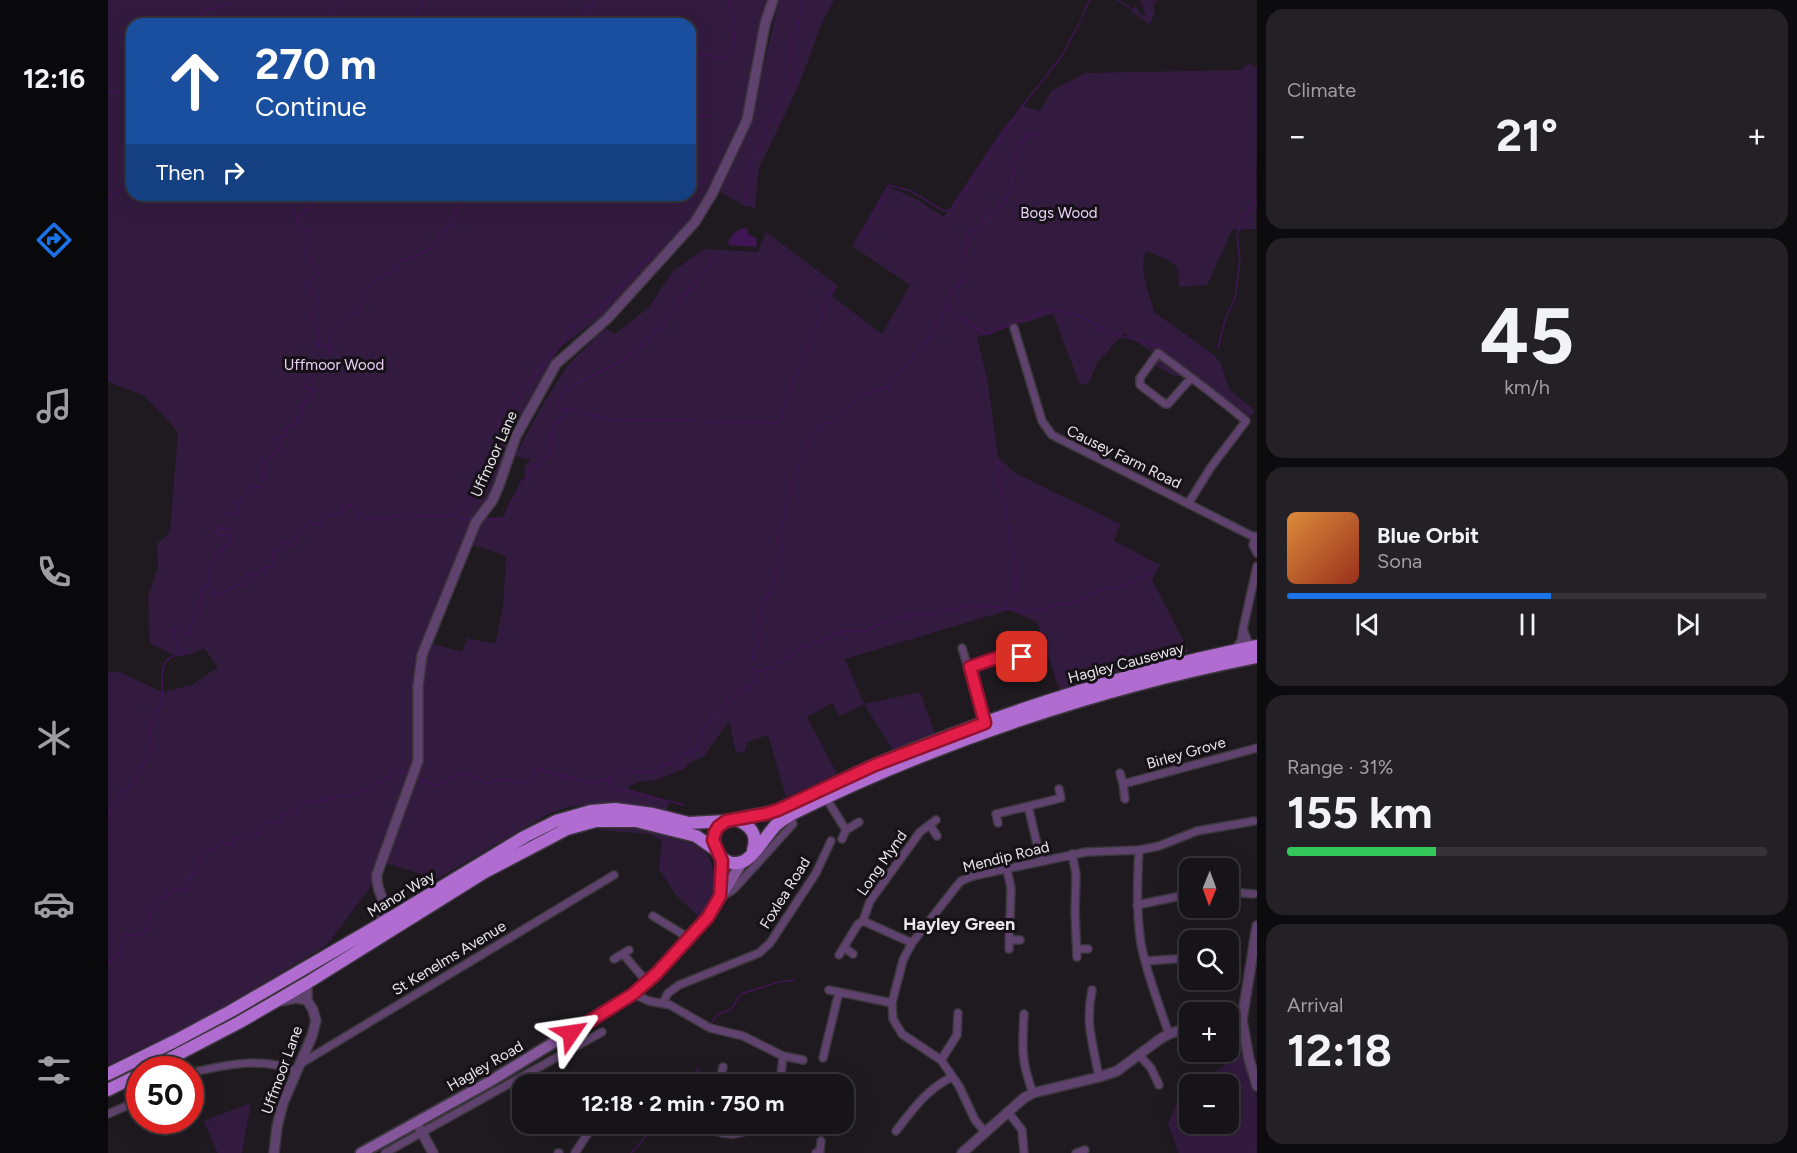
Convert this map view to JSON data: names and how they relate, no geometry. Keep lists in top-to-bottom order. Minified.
{"streets":{"highway":["Hagley Causeway","Manor Way"],"main road":["Hagley Road"],"street":["Uffmoor Lane","Causey Farm Road","Birley Grove","Mendip Road","Long Mynd","Foxlea Road","St Kenelms Avenue"]},"crossings":[["Uffmoor Lane","Manor Way"],["Uffmoor Lane","St Kenelms Avenue"],["Hagley Causeway","Manor Way"],["Hagley Causeway","Hagley Road"],["Mendip Road","Long Mynd"],["Manor Way","Hagley Road"]],"districts":["Hayley Green"],"parks":["Bogs Wood","Uffmoor Wood"],"north":"bottom","page":{"tabs":"12:16","tile":["Climate",["45","km/h"],["Range · 31%","155 km"],["Arrival","12:18"]],"turn":["270 m","Continue"],"heat":["−","21°","+"],"then":"Then","song":["Blue Orbit","Sona"],"map_buttons":["+","−"],"limit":"50","trip":"12:18 · 2 min · 750 m"}}
